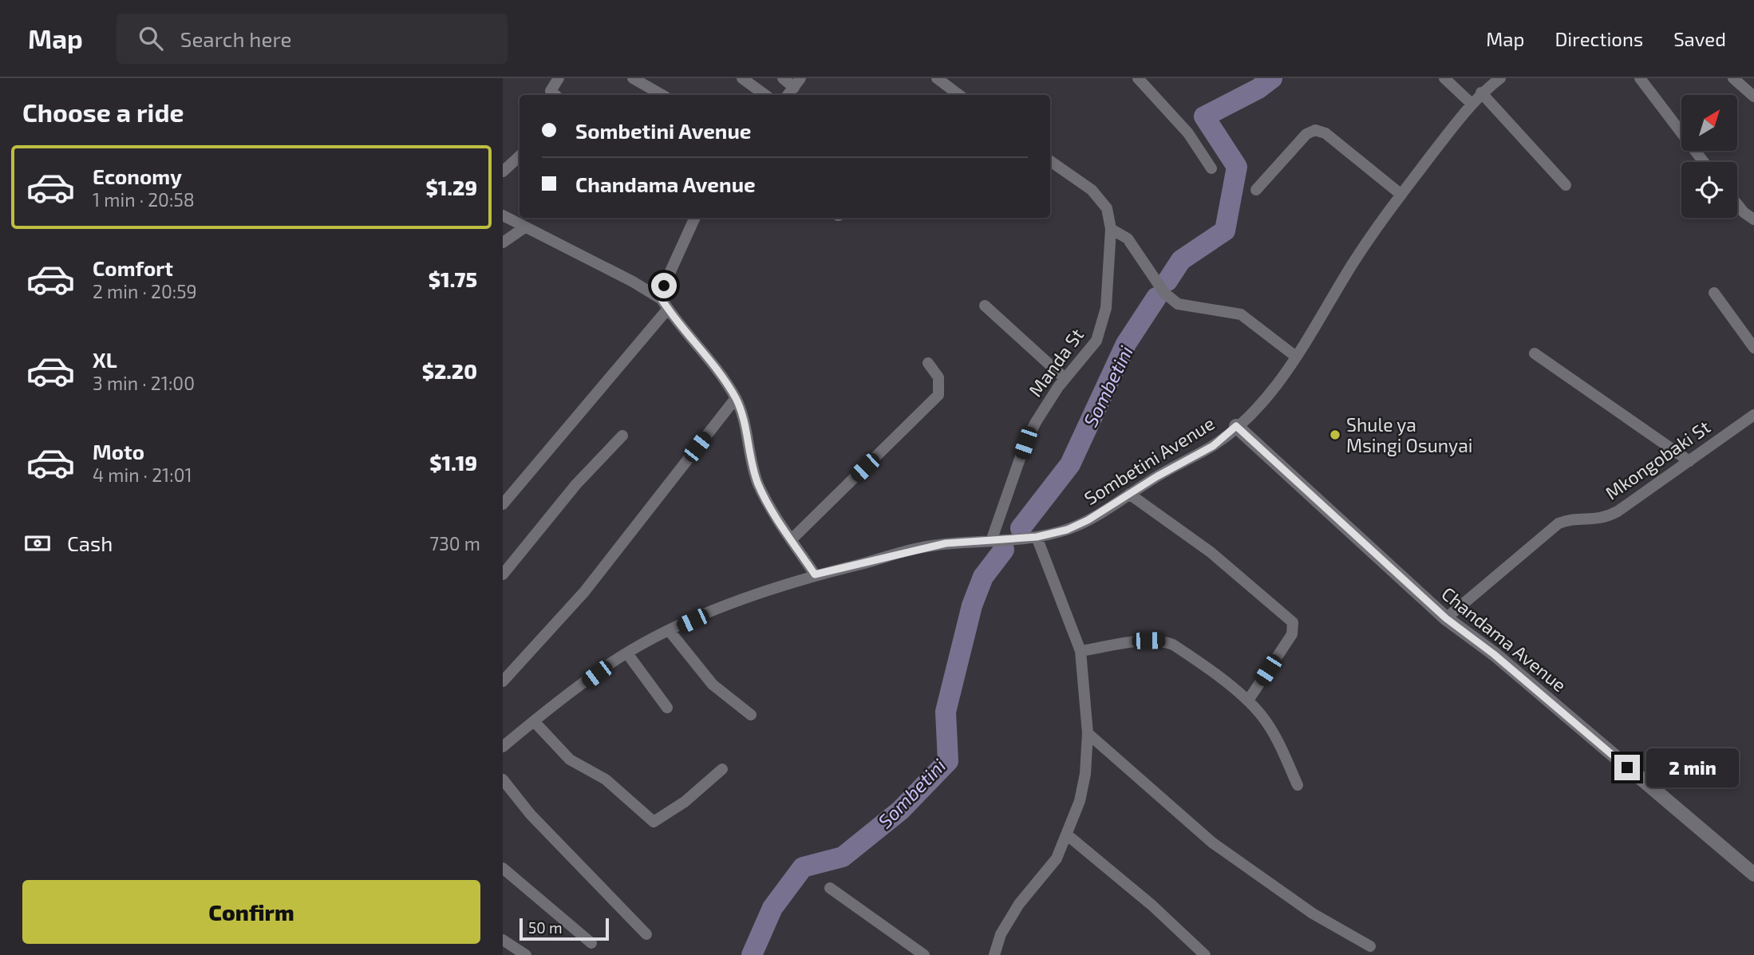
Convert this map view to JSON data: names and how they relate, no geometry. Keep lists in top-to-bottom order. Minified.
{"streets":{"street":["Manda St","Mkongobaki St","Sombetini Avenue","Chandama Avenue"]},"crossings":[["Manda St","Sombetini Avenue"],["Mkongobaki St","Chandama Avenue"],["Sombetini Avenue","Chandama Avenue"]],"water":["Sombetini"],"places":["Shule ya Msingi Osunyai"],"scale_bar":"50 m","north":"top right","page":{"header":"Map","search":"Search here","nav":["Map","Directions","Saved"],"heading":"Choose a ride","banner":["Sombetini Avenue","Chandama Avenue"],"list":[{"name":"Economy","note":"1 min · 20:58","value":"$1.29"},{"name":"Comfort","note":"2 min · 20:59","value":"$1.75"},{"name":"XL","note":"3 min · 21:00","value":"$2.20"},{"name":"Moto","note":"4 min · 21:01","value":"$1.19"}],"pay":["Cash","730 m"],"bubble":"2 min","buttons":"Confirm","scale":"50 m"}}
